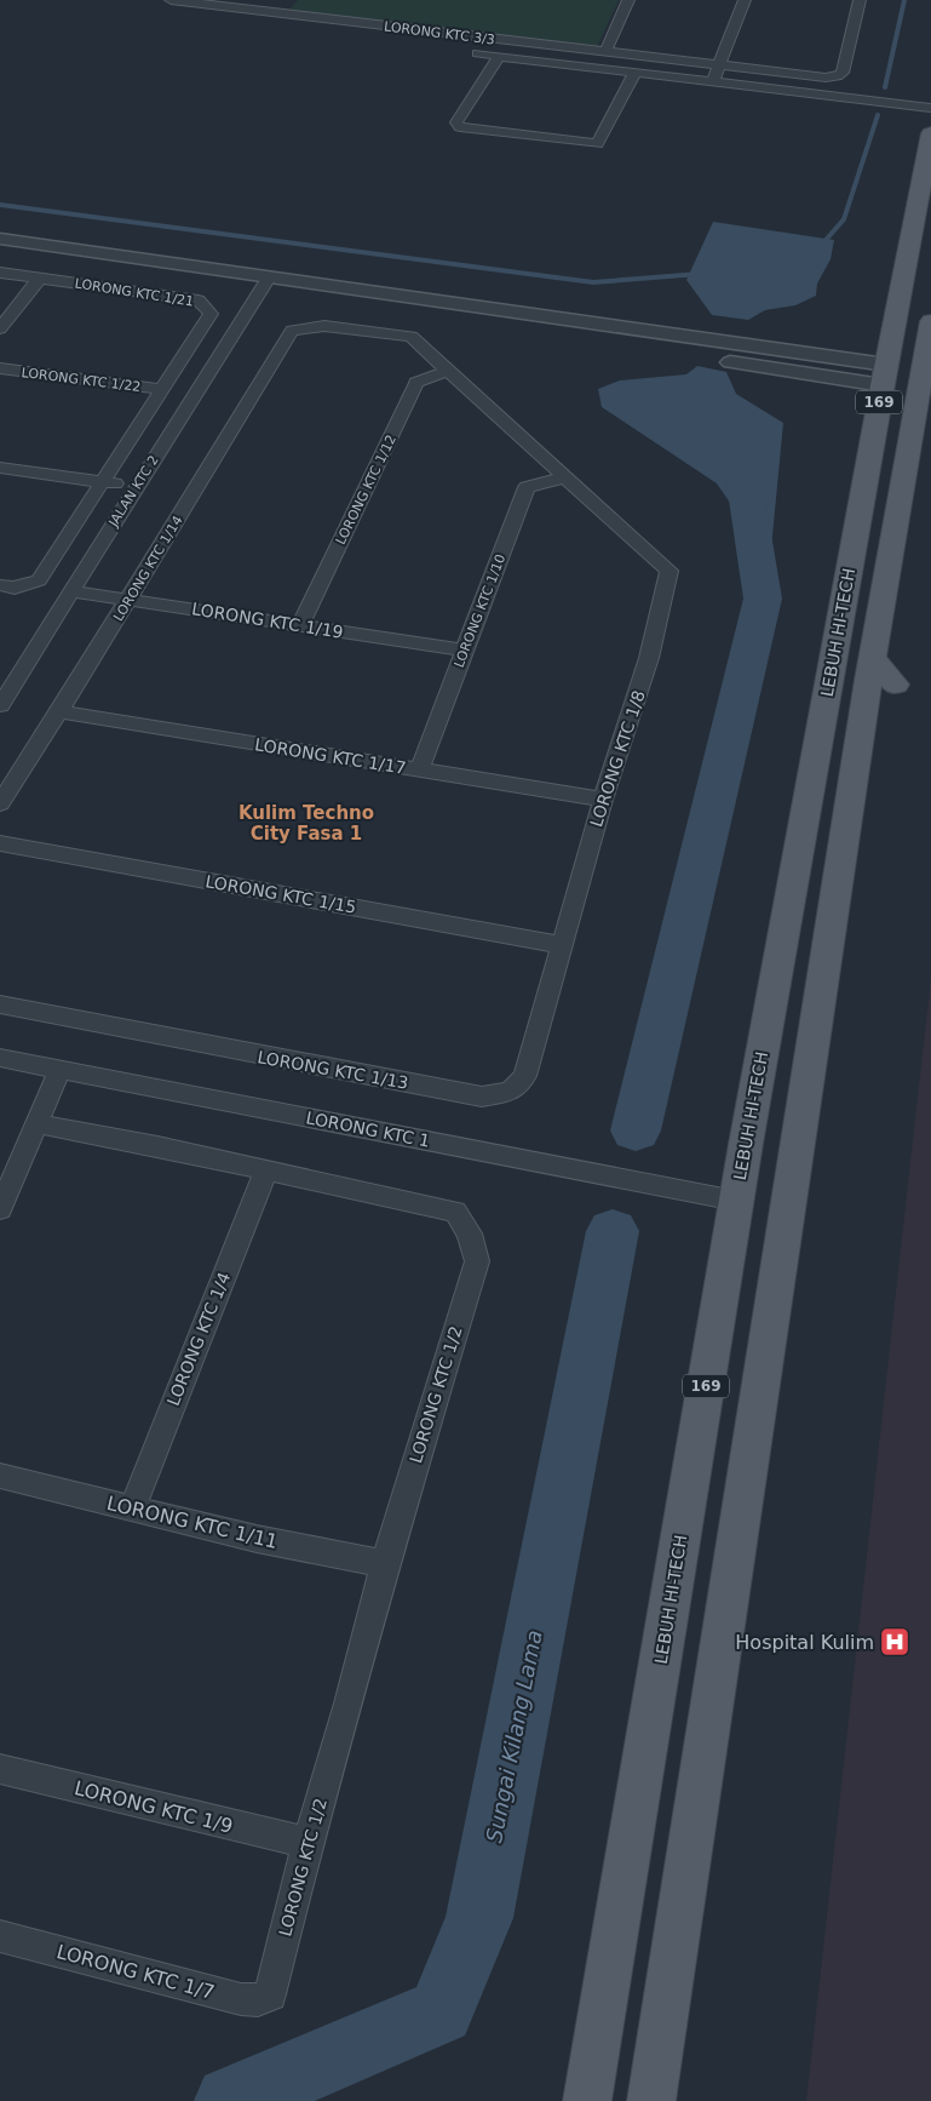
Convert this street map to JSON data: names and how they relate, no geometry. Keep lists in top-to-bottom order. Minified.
{"streets":{"main road":["169","LEBUH HI-TECH"],"street":["LORONG KTC 3/3","LORONG KTC 1/21","LORONG KTC 1/22","LORONG KTC 1/12","JALAN KTC 2","LORONG KTC 1/14","LORONG KTC 1/10","LORONG KTC 1/19","LORONG KTC 1/17","LORONG KTC 1/8","LORONG KTC 1/15","LORONG KTC 1/13","LORONG KTC 1","LORONG KTC 1/4","LORONG KTC 1/2","LORONG KTC 1/11","LORONG KTC 1/9","LORONG KTC 1/7"]},"crossings":[["LORONG KTC 1/21","LORONG KTC 1/22"],["LORONG KTC 1/12","LORONG KTC 1/14"],["LORONG KTC 1/12","LORONG KTC 1/19"],["JALAN KTC 2","LORONG KTC 1/19"],["LORONG KTC 1/14","LORONG KTC 1/19"],["LORONG KTC 1/14","LORONG KTC 1/17"],["LORONG KTC 1/10","LORONG KTC 1/19"],["LORONG KTC 1/10","LORONG KTC 1/17"],["LORONG KTC 1/10","LORONG KTC 1/8"],["LEBUH HI-TECH","LORONG KTC 1"],["LORONG KTC 1/17","LORONG KTC 1/8"],["LORONG KTC 1/8","LORONG KTC 1/15"],["LORONG KTC 1/8","LORONG KTC 1/13"],["LORONG KTC 1/15","LORONG KTC 1/13"],["LORONG KTC 1/4","LORONG KTC 1/2"],["LORONG KTC 1/4","LORONG KTC 1/11"],["LORONG KTC 1/2","LORONG KTC 1/11"],["LORONG KTC 1/2","LORONG KTC 1/9"],["LORONG KTC 1/2","LORONG KTC 1/7"]],"districts":["Kulim Techno City Fasa 1"],"water":["Sungai Kilang Lama"],"places":{"hospital":["Hospital Kulim"]}}
